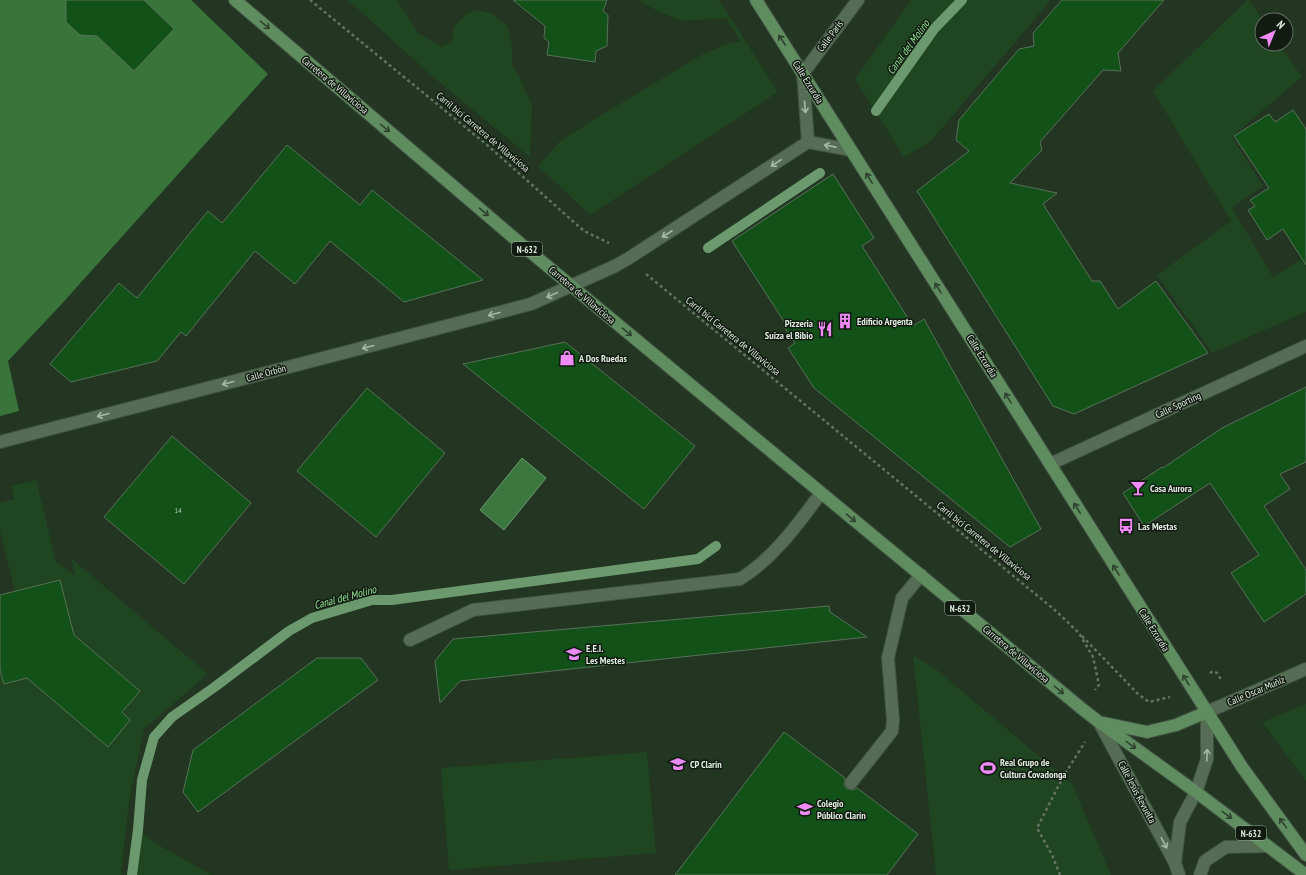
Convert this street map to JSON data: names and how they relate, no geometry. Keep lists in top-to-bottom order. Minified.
{"streets":{"main road":["Calle Ezcurdia","Carretera de Villaviciosa","N-632"],"street":["Calle París","Calle Orbón","Calle Sporting","Calle Oscar Muñíz","Calle Jesús Revuelta"],"path":["Carril bici Carretera de Villaviciosa"]},"crossings":[["Calle París","Calle Ezcurdia"],["Calle Ezcurdia","Carretera de Villaviciosa"],["Calle Ezcurdia","Calle Sporting"],["Calle Ezcurdia","Calle Oscar Muñíz"],["Carretera de Villaviciosa","Carril bici Carretera de Villaviciosa"],["Carretera de Villaviciosa","Calle Orbón"],["Carretera de Villaviciosa","Calle Oscar Muñíz"],["Carretera de Villaviciosa","Calle Jesús Revuelta"],["Carril bici Carretera de Villaviciosa","Calle Orbón"]],"one_way":["Calle Ezcurdia","Carretera de Villaviciosa","Calle Orbón","Calle Jesús Revuelta"],"water":["Canal del Molino"],"places":{"building":["Edificio Argenta"],"restaurant":["Pizzeria Suiza el Bibio"],"shop":["A Dos Ruedas"],"bar":["Casa Aurora"],"bus stop":["Las Mestas"],"school or university":["E.E.I. Les Mestes","CP Clarín","Colegio Público Clarín"],"sports":["Real Grupo de Cultura Covadonga"]},"house_numbers":["14"],"north":"top right"}
